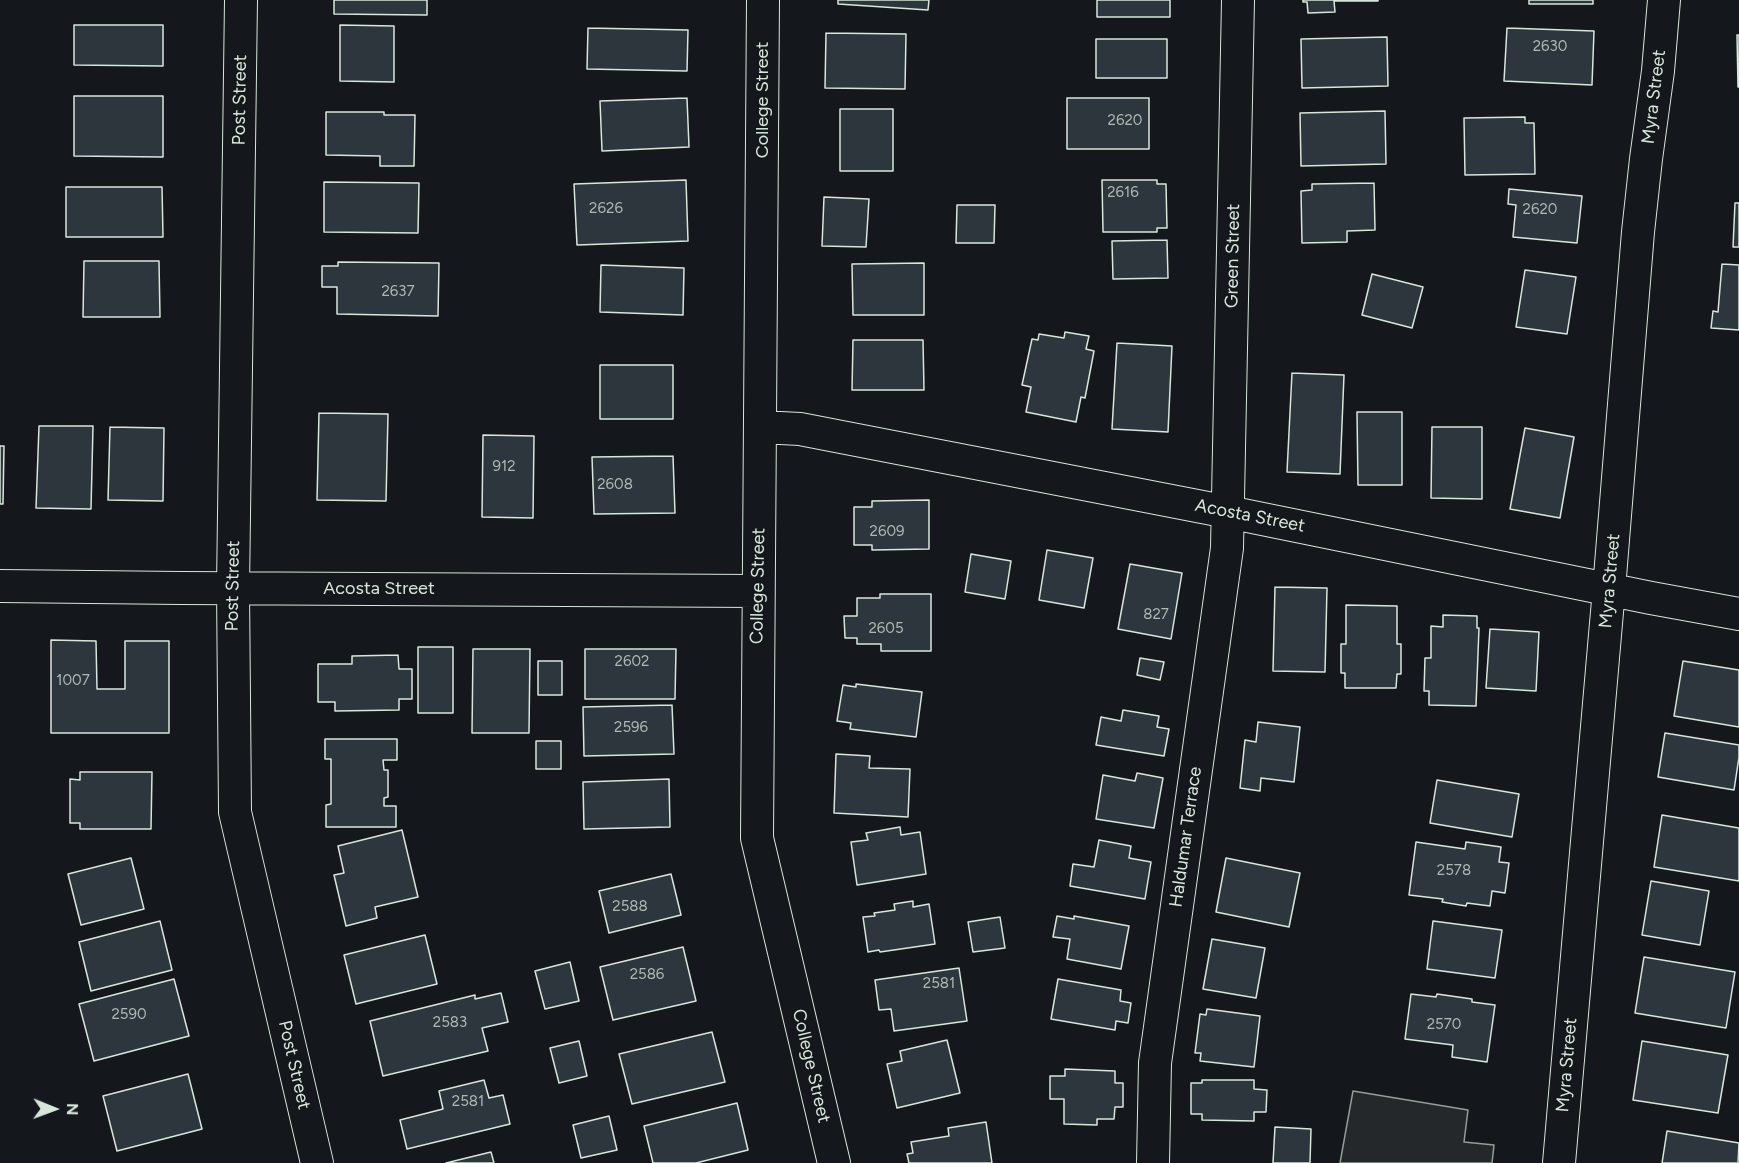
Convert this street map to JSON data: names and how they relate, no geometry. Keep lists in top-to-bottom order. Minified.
{"streets":{"street":["Myra Street","Post Street","College Street","Green Street","Acosta Street","Haldumar Terrace"]},"crossings":[["Myra Street","Acosta Street"],["Post Street","Acosta Street"],["College Street","Acosta Street"],["Green Street","Acosta Street"],["Green Street","Haldumar Terrace"],["Acosta Street","Haldumar Terrace"]],"house_numbers":["2630","2620","2616","2626","2620","2637","912","2608","2609","827","2605","2602","1007","2596","2578","2588","2586","2581","2590","2583","2570","2581"],"north":"right"}
